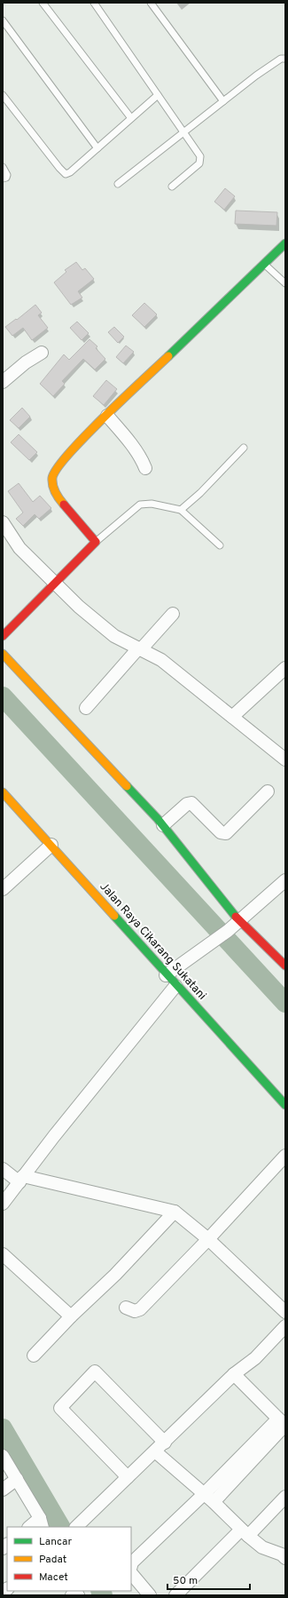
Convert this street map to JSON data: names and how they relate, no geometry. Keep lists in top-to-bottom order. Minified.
{"streets":{"street":["Jalan Raya Cikarang Sukatani"]},"legend":["Lancar","Padat","Macet"],"scale_bar":"50 m"}
